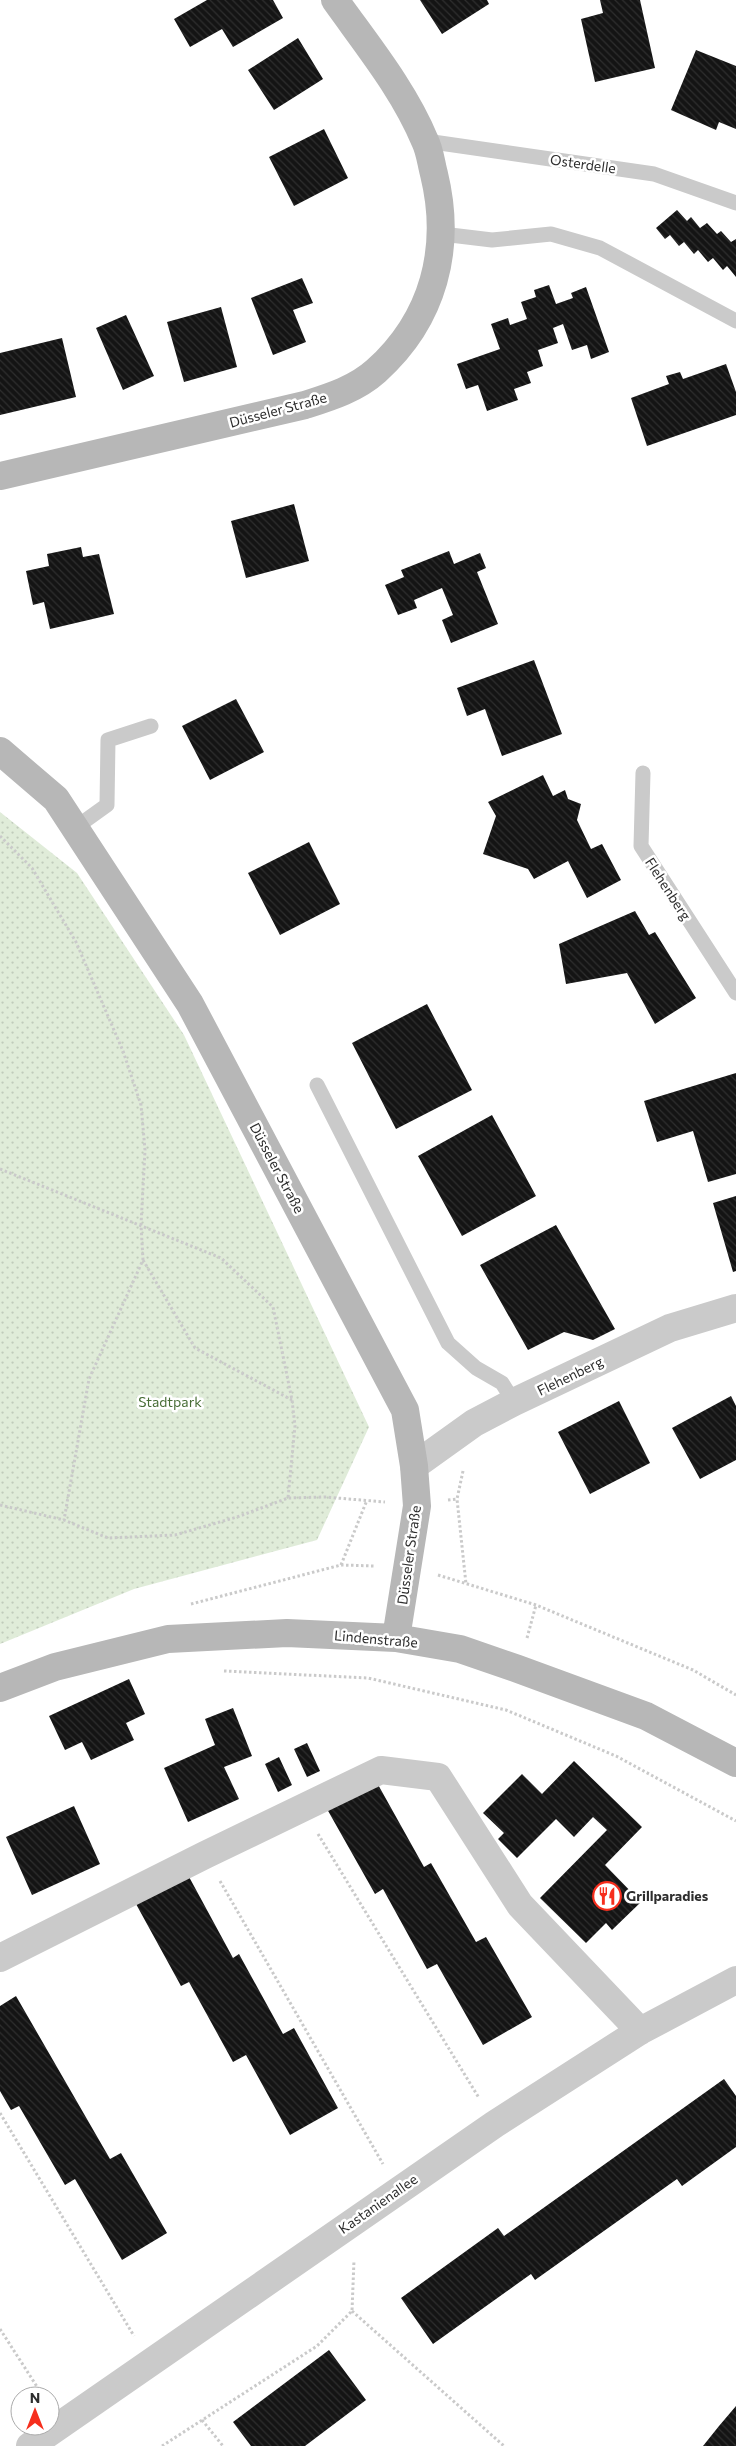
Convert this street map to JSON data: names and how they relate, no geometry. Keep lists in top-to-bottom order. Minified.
{"streets":{"main road":["Düsseler Straße","Lindenstraße"],"street":["Flehenberg","Kastanienallee"],"lane":["Osterdelle"]},"crossings":[["Osterdelle","Düsseler Straße"],["Düsseler Straße","Flehenberg"],["Düsseler Straße","Lindenstraße"]],"parks":["Stadtpark"],"places":{"restaurant":["Grillparadies"]},"north":"top"}
